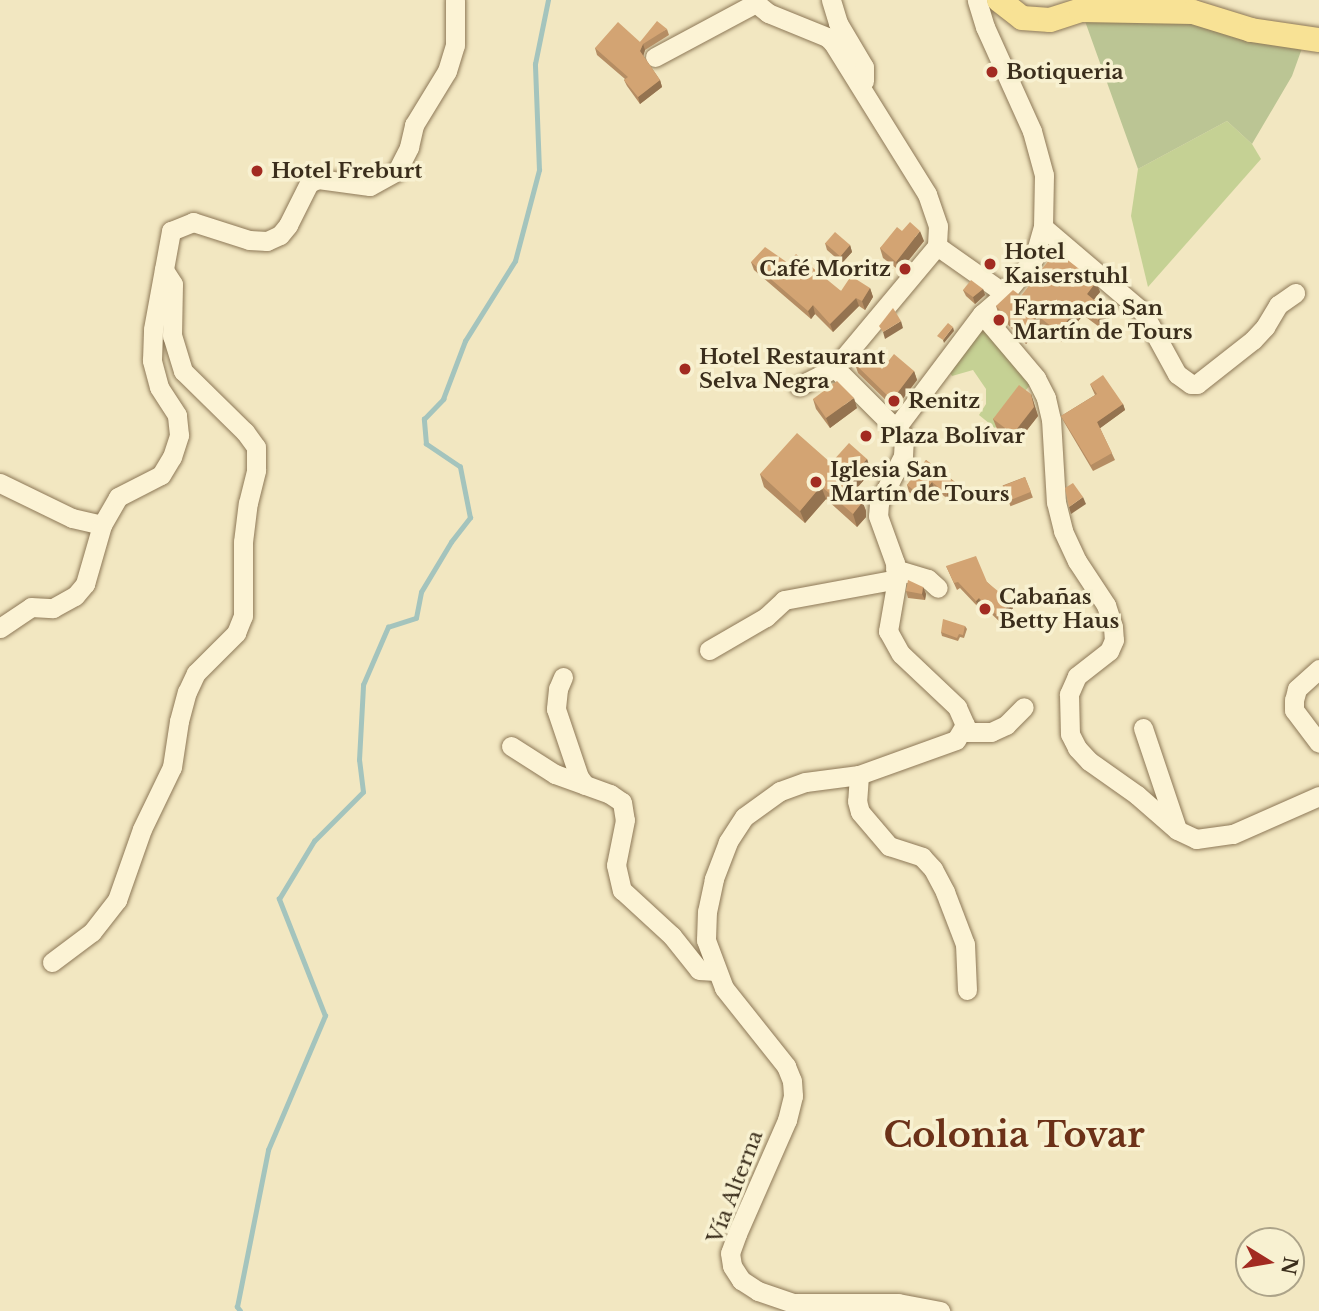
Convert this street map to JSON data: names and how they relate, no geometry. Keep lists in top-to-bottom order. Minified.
{"streets":{"street":["Vía Alterna"]},"districts":["Colonia Tovar"],"places":["Botiqueria","Hotel Freburt","Hotel Kaiserstuhl","Café Moritz","Farmacia San Martín de Tours","Hotel Restaurant Selva Negra","Renitz","Plaza Bolívar","Iglesia San Martín de Tours","Cabañas Betty Haus"],"north":"right"}
